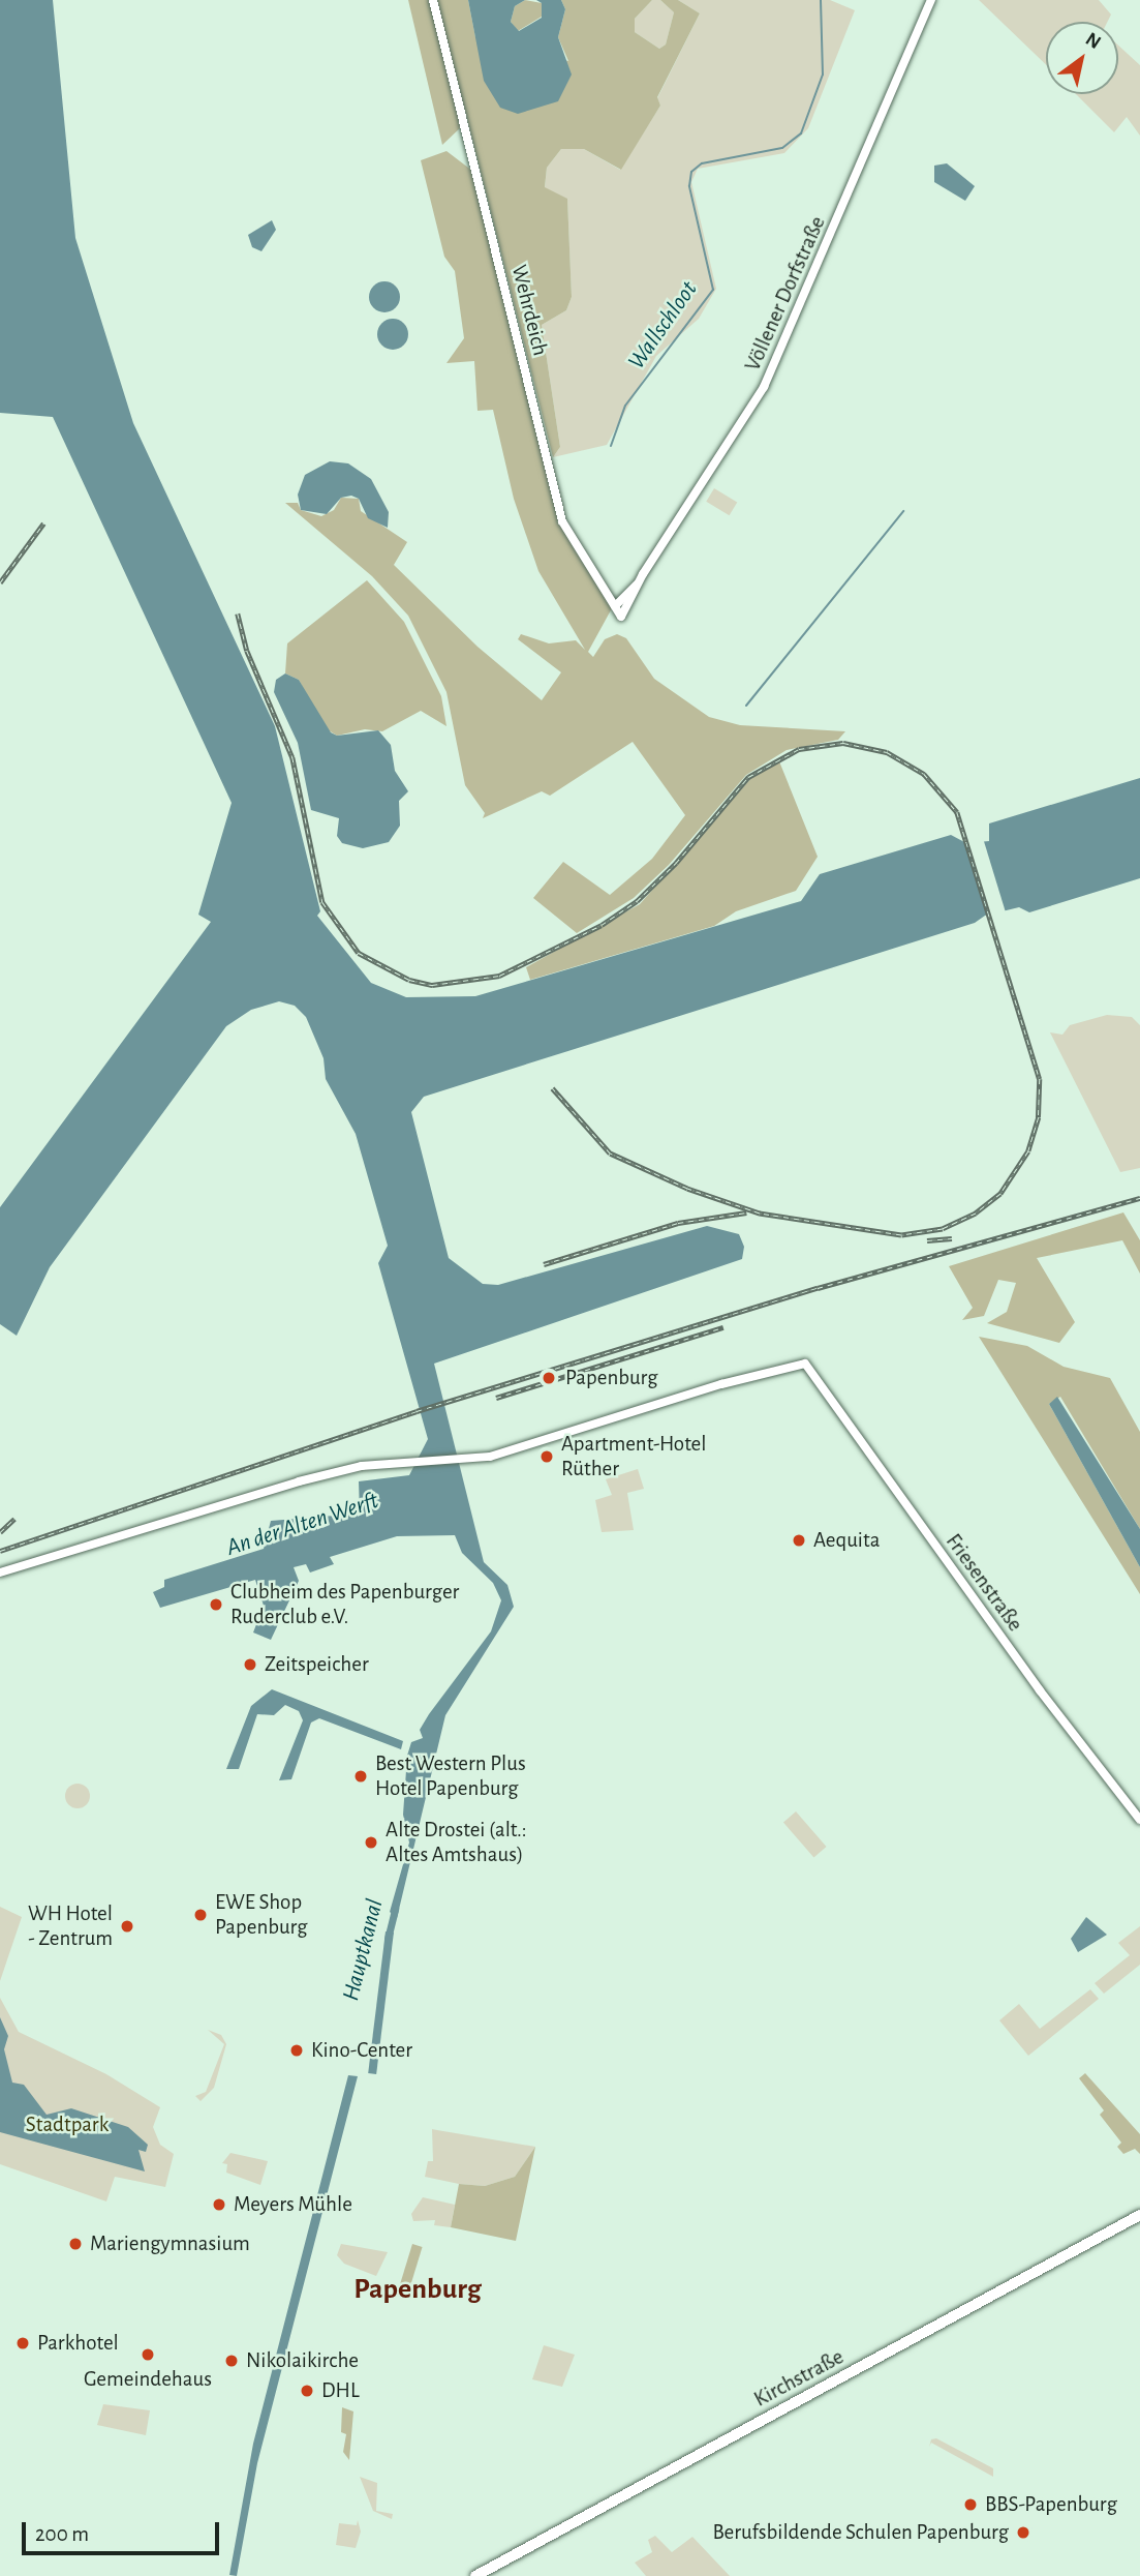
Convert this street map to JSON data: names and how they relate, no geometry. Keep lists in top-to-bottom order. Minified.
{"streets":{"main road":["Kirchstraße"],"street":["Völlener Dorfstraße","Wehrdeich","Friesenstraße"]},"crossings":[["Völlener Dorfstraße","Wehrdeich"]],"districts":["Papenburg"],"water":["Wallschloot","An der Alten Werft","Hauptkanal"],"parks":["Stadtpark"],"places":["Papenburg","Apartment-Hotel Rüther","Aequita","Clubheim des Papenburger Ruderclub e.V.","Zeitspeicher","Best Western Plus Hotel Papenburg","Alte Drostei (alt.: Altes Amtshaus)","EWE Shop Papenburg","WH Hotel - Zentrum","Kino-Center","Meyers Mühle","Mariengymnasium","Parkhotel","Gemeindehaus","Nikolaikirche","DHL","BBS-Papenburg","Berufsbildende Schulen Papenburg"],"scale_bar":"200 m","north":"top right"}
